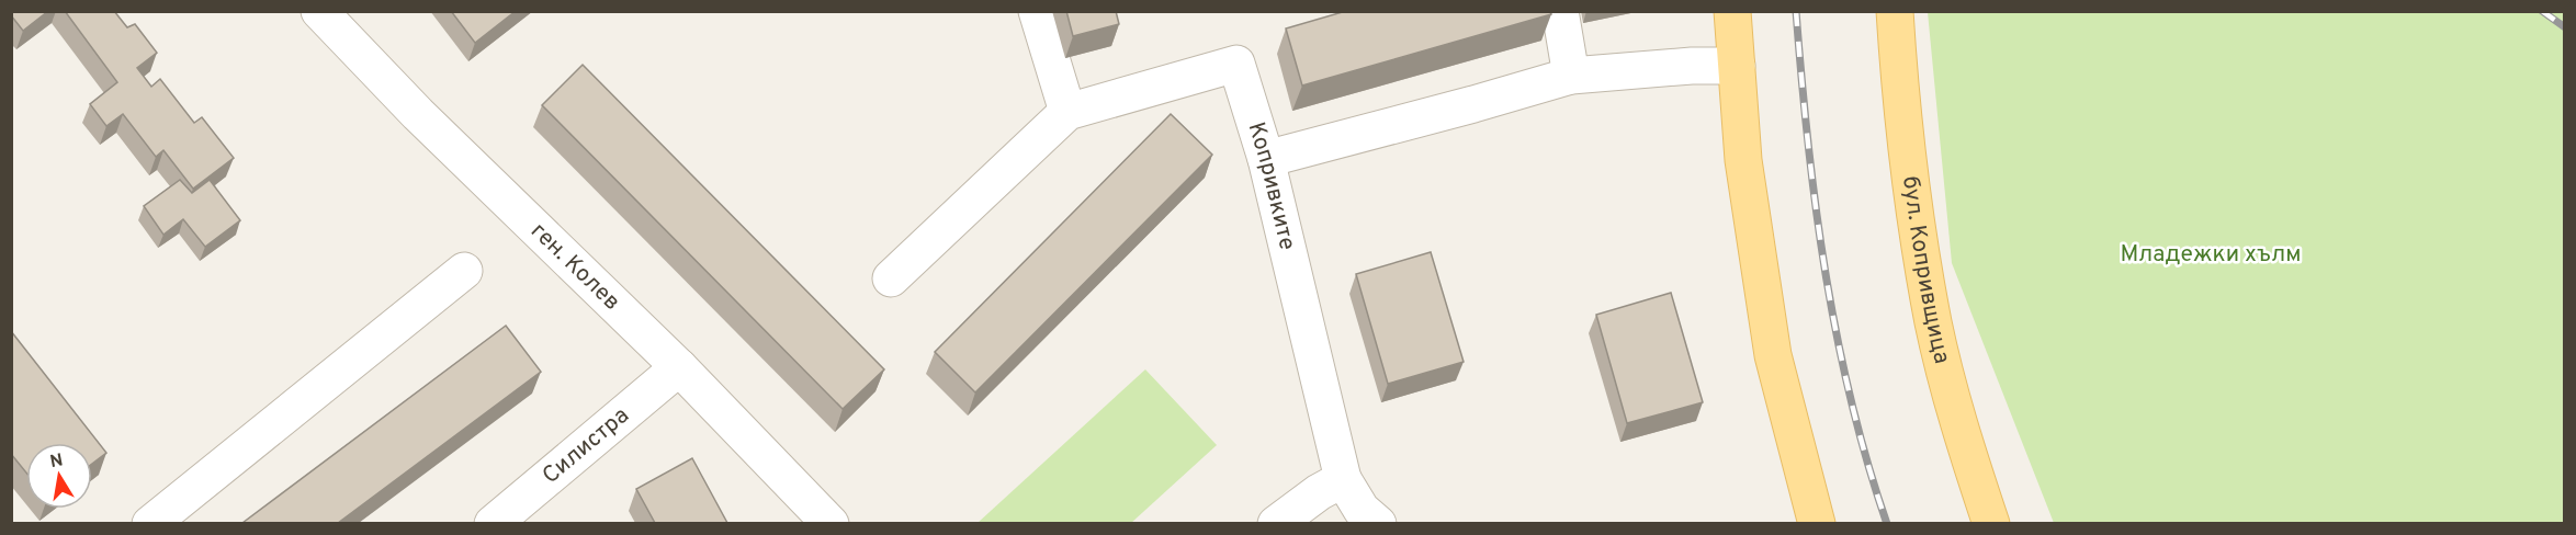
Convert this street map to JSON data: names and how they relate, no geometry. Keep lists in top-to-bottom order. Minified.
{"streets":{"main road":["бул. Копривщица"],"street":["Копривките","ген. Колев","Силистра"]},"crossings":[["ген. Колев","Силистра"]],"parks":["Младежки хълм"],"north":"top"}
